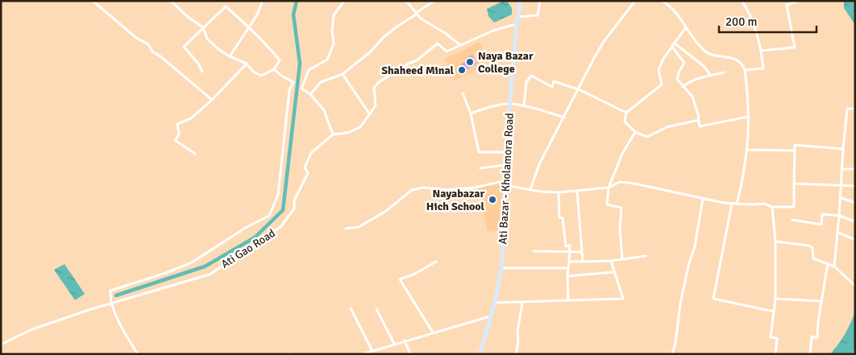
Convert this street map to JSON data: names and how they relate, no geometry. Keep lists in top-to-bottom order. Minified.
{"streets":{"main road":["Ati Bazar - Kholamora Road"],"street":["Ati Gao Road"]},"places":["Naya Bazar College","Shaheed Minal","Nayabazar Hich School"],"scale_bar":"200 m"}
